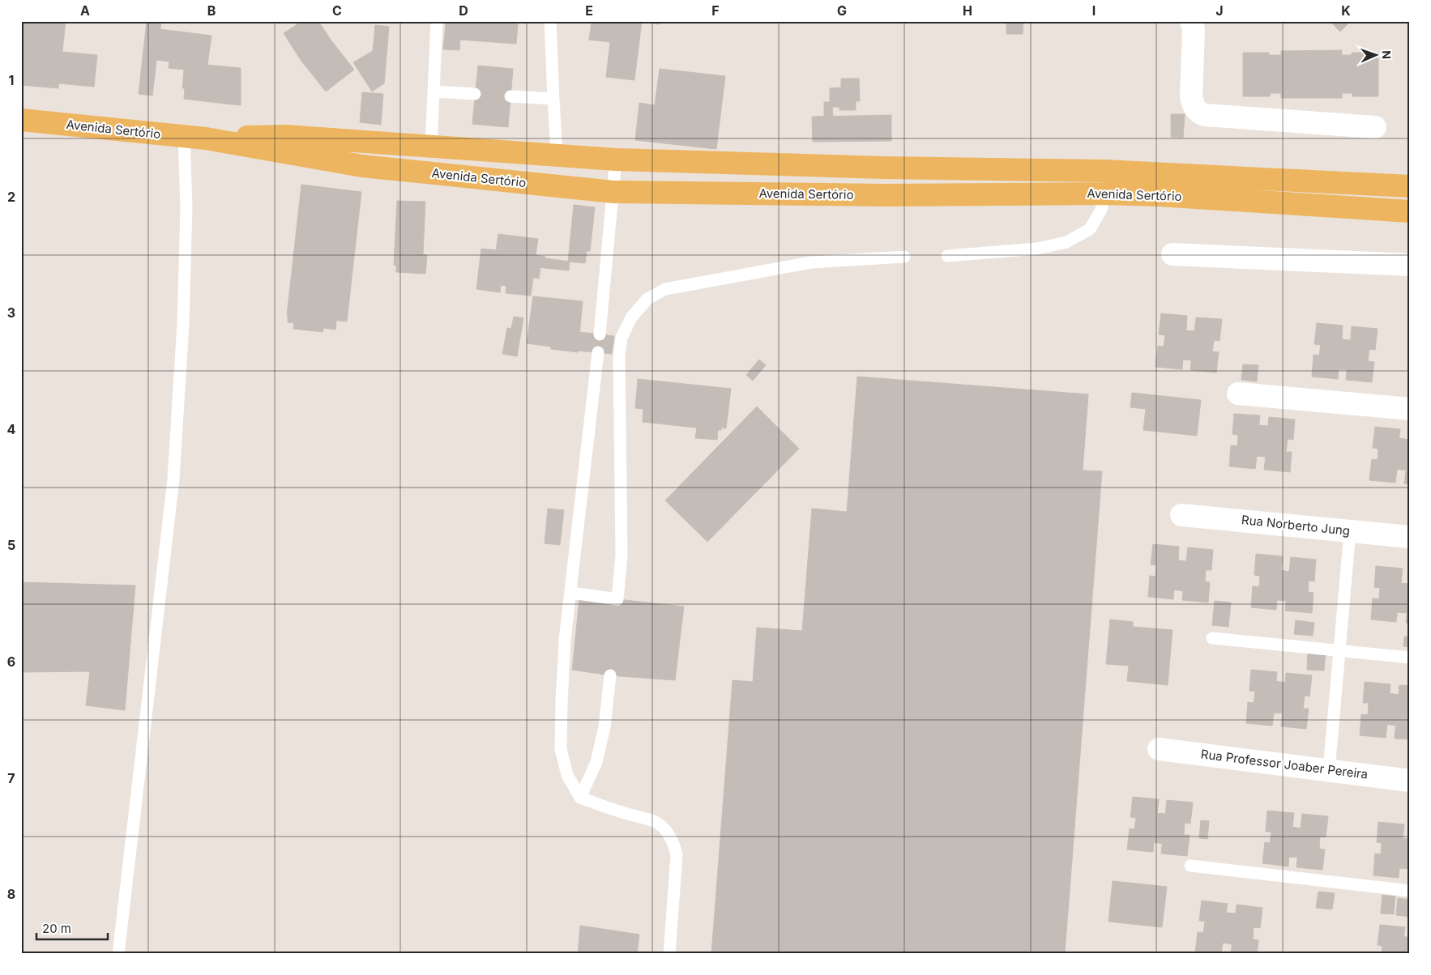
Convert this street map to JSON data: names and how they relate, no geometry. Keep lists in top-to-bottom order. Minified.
{"streets":{"main road":["Avenida Sertório"],"street":["Rua Norberto Jung","Rua Professor Joaber Pereira"]},"scale_bar":"20 m","north":"right","grid":{"columns":["A","B","C","D","E","F","G","H","I","J","K"],"rows":["1","2","3","4","5","6","7","8"]}}
